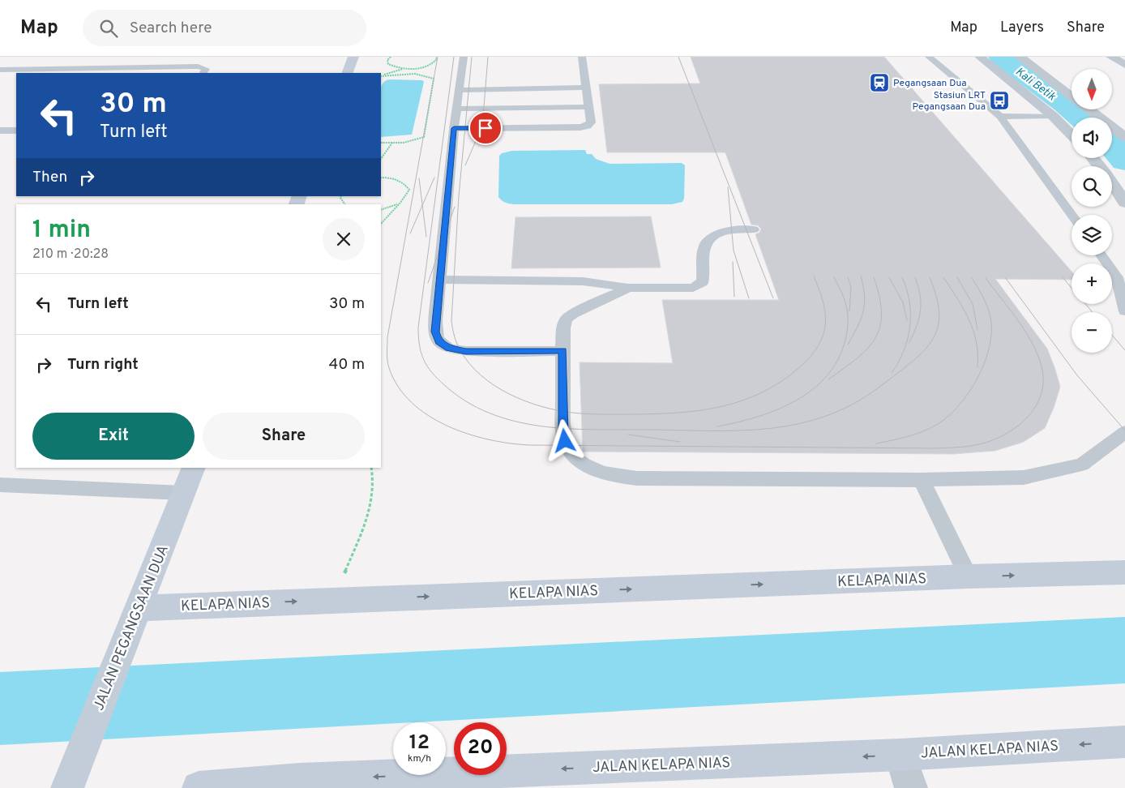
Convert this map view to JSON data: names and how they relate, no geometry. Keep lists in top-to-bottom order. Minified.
{"streets":{"street":["KELAPA NIAS","JALAN PEGANGSAAN DUA","JALAN KELAPA NIAS"]},"crossings":[["KELAPA NIAS","JALAN PEGANGSAAN DUA"]],"one_way":["KELAPA NIAS","JALAN KELAPA NIAS"],"water":["Kali Betik"],"places":{"station":["Pegangsaan Dua"],"bus stop":["Stasiun LRT Pegangsaan Dua"]},"north":"bottom","page":{"header":"Map","search":"Search here","nav":["Map","Layers","Share"],"map_buttons":["+","−"],"turn":["30 m","Turn left"],"then":"Then","heading":["1 min","210 m · 20:28"],"list":[{"name":"Turn left","value":"30 m"},{"name":"Turn right","value":"40 m"}],"buttons":["Exit","Share"],"speed":"12 km/h","limit":"20"}}
